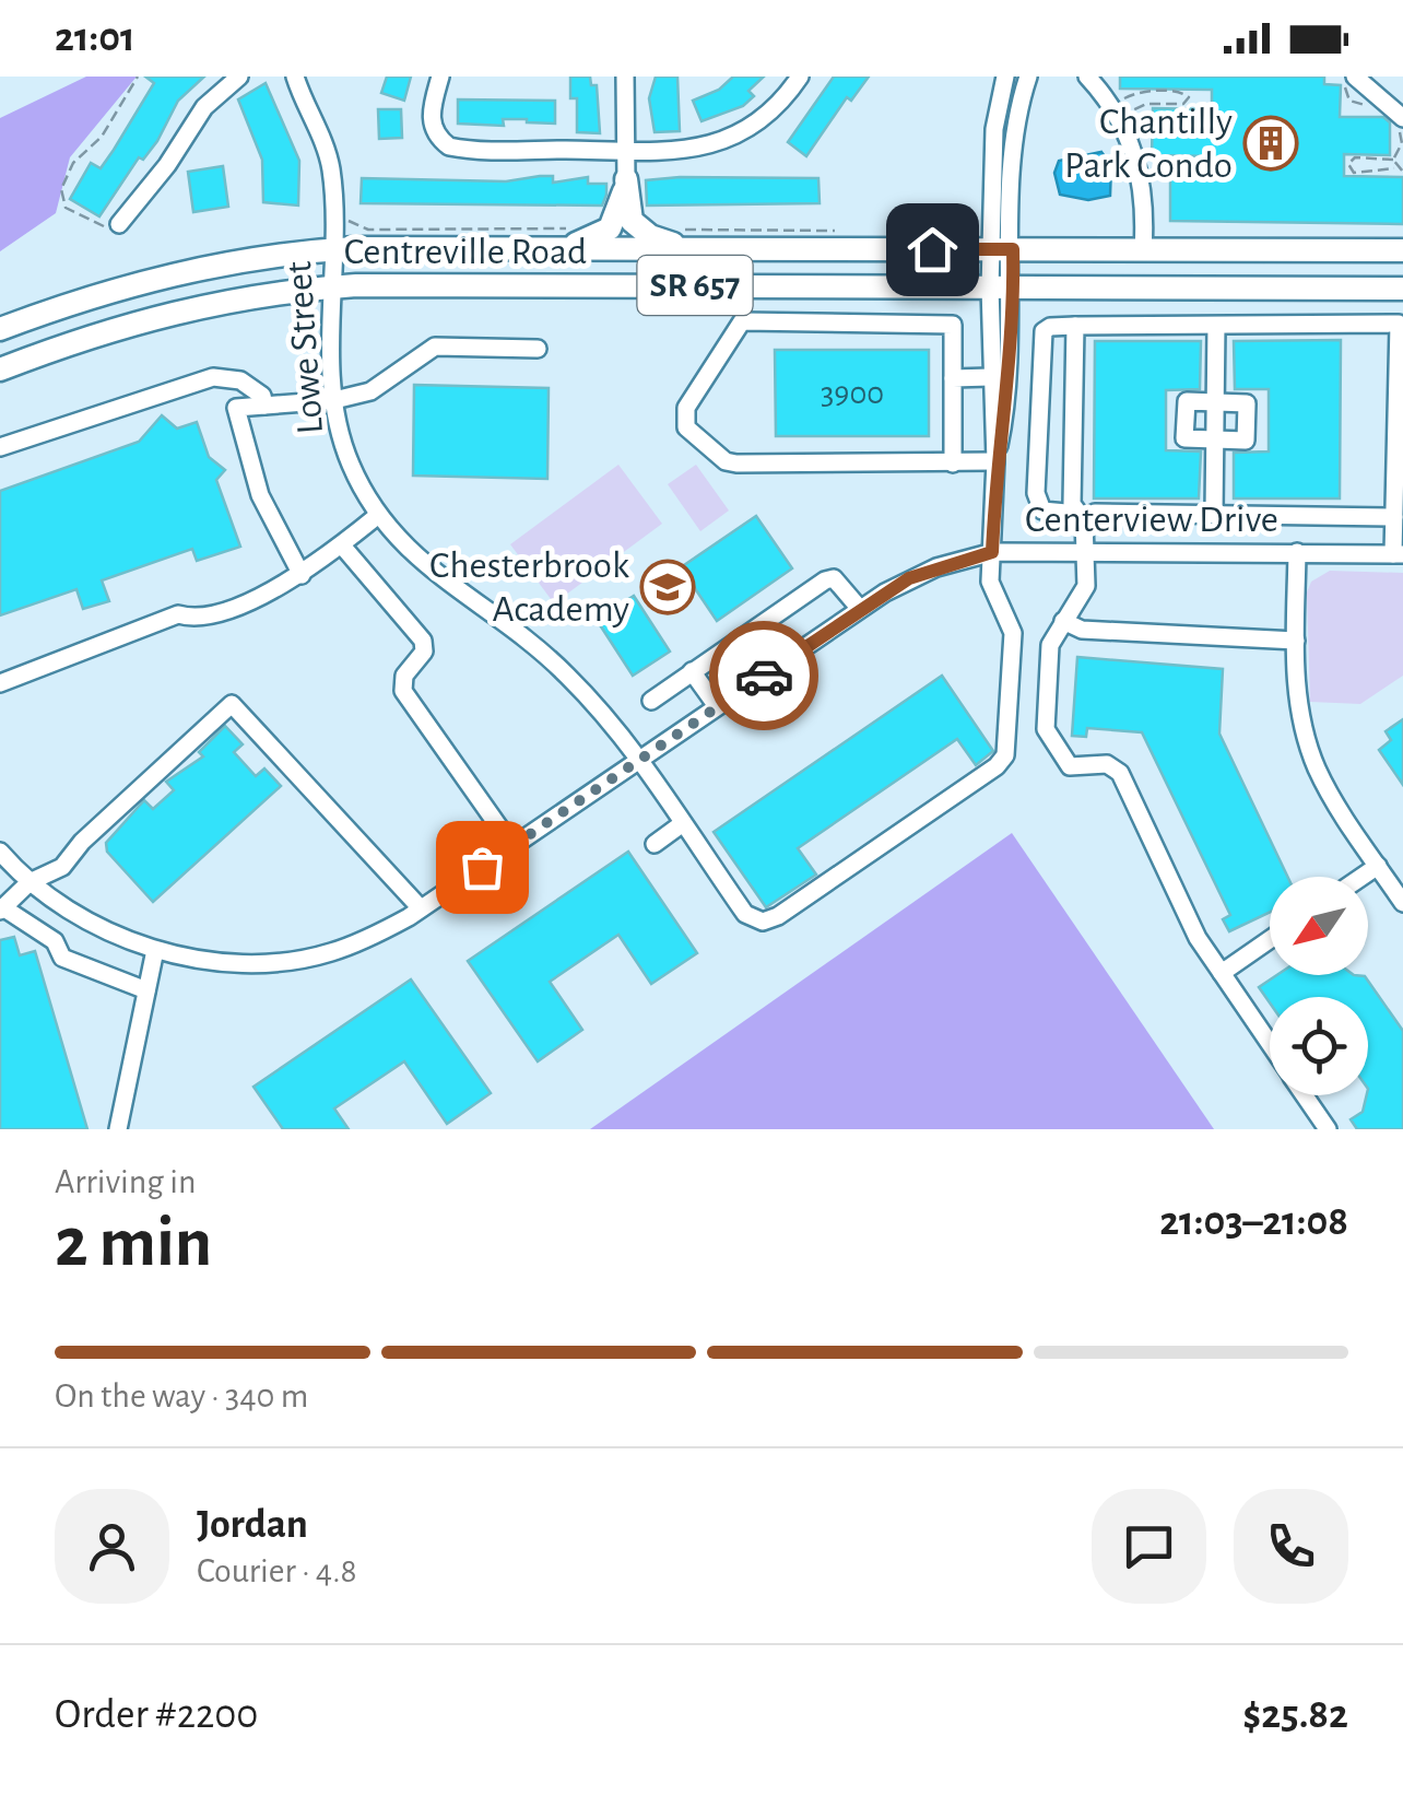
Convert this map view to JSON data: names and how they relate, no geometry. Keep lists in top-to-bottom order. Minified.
{"streets":{"main road":["Centreville Road","SR 657"],"street":["Lowe Street","Centerview Drive"]},"crossings":[["Centreville Road","Lowe Street"],["Lowe Street","Centerview Drive"]],"places":{"building":["Chantilly Park Condo"],"school or university":["Chesterbrook Academy"]},"house_numbers":["3900"],"north":"bottom left","page":{"status":"21:01","heading":["2 min","Arriving in","21:03–21:08"],"panel":["Jordan","Courier · 4.8","Order #2200","$25.82"],"bar":"On the way · 340 m"}}
